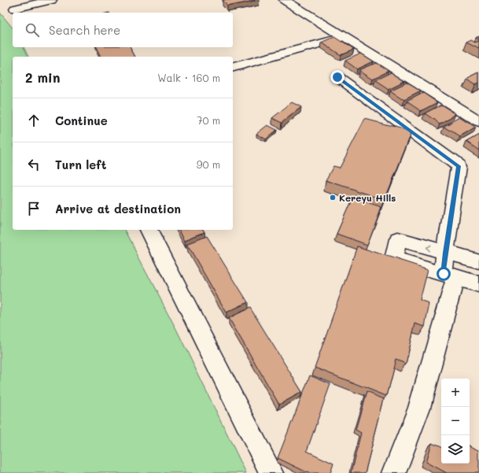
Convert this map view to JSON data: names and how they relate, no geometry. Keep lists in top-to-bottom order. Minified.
{"places":["Kereyu Hills"],"page":{"search":"Search here","heading":["2 min","Walk · 160 m"],"list":[["Continue","70 m"],["Turn left","90 m"],"Arrive at destination"],"map_buttons":["+","−"]}}
